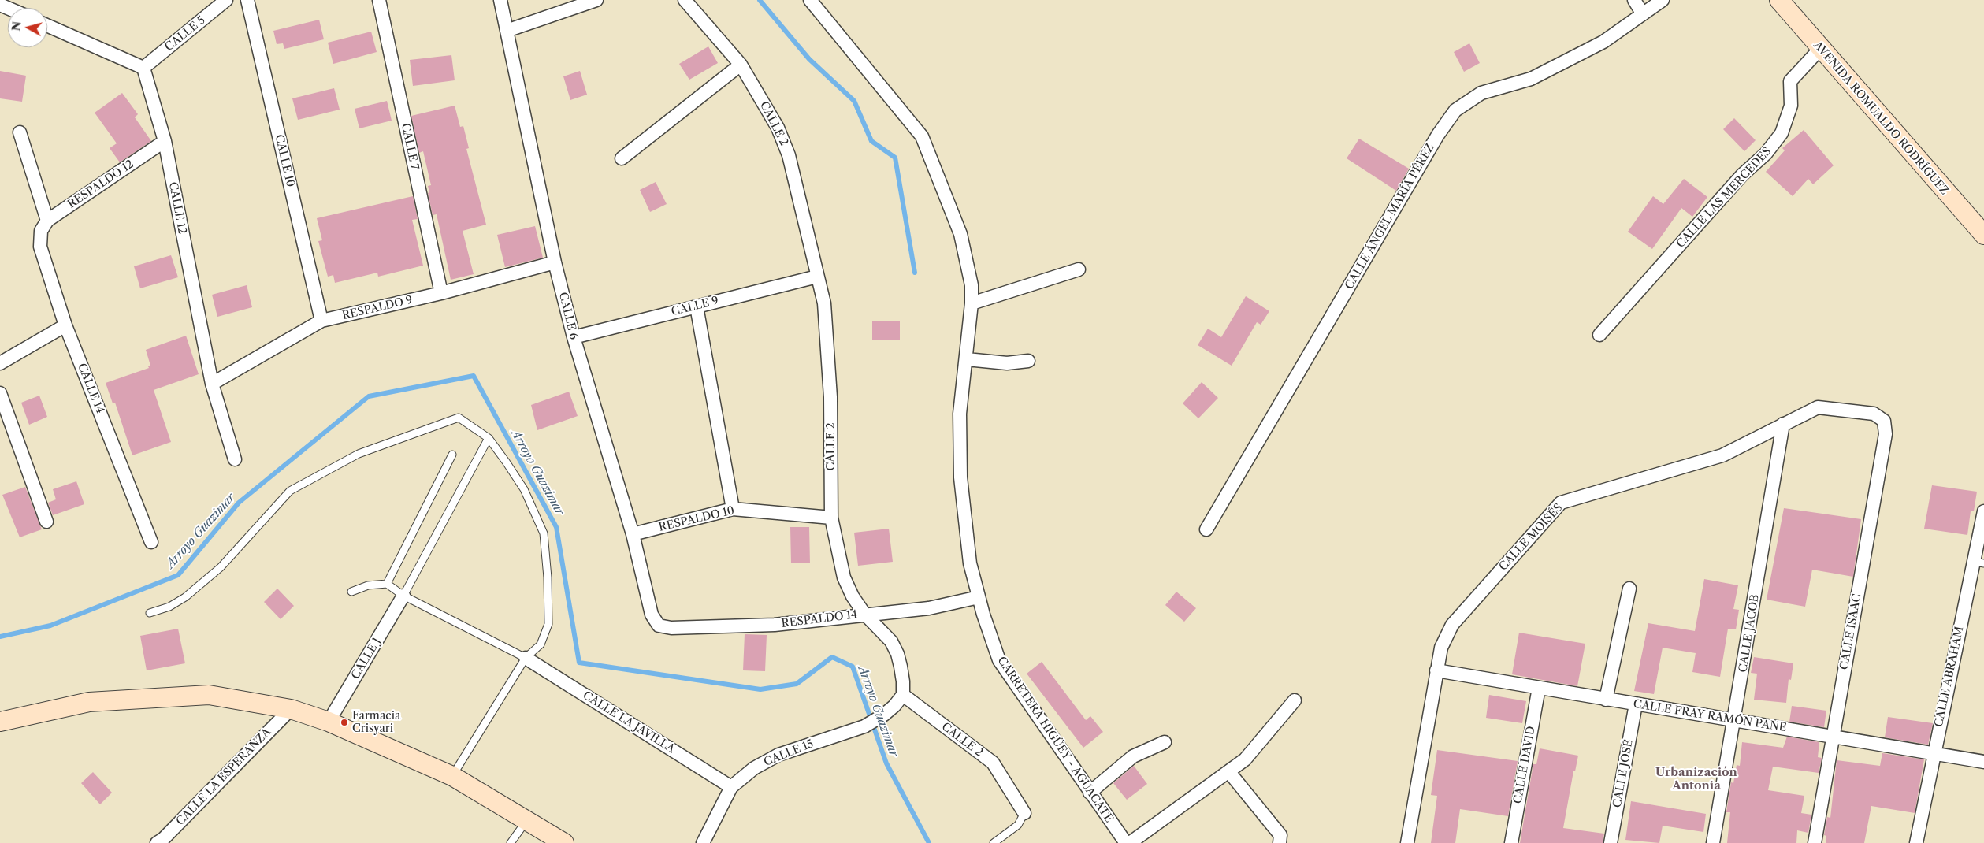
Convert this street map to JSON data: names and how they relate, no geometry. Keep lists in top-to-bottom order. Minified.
{"streets":{"main road":["AVENIDA ROMUALDO RODRÍGUEZ"],"street":["CALLE 5","CALLE 2","CALLE 7","CALLE 10","RESPALDO 12","CALLE LAS MERCEDES","CALLE 12","CALLE ÁNGEL MARÍA PÉREZ","CALLE 9","RESPALDO 9","CALLE 6","CALLE 14","RESPALDO 10","CALLE MOISÉS","RESPALDO 14","CALLE ISAAC","CALLE JACOB","CALLE J","CALLE ABRAHAM","CALLE FRAY RAMÓN PANE","CALLE LA JAVILLA","CARRETERA HIGÜEY - AGUACATE","CALLE 15","CALLE DAVID","CALLE JOSÉ","CALLE LA ESPERANZA"]},"crossings":[["CALLE 5","CALLE 12"],["AVENIDA ROMUALDO RODRÍGUEZ","CALLE LAS MERCEDES"],["CALLE 2","CALLE 9"],["CALLE 2","RESPALDO 10"],["CALLE 2","RESPALDO 14"],["CALLE 2","CALLE 15"],["CALLE 7","RESPALDO 9"],["CALLE 10","RESPALDO 9"],["RESPALDO 12","CALLE 12"],["RESPALDO 12","CALLE 14"],["CALLE 12","RESPALDO 9"],["CALLE 9","CALLE 6"],["RESPALDO 9","CALLE 6"],["CALLE 6","RESPALDO 10"],["CALLE 6","RESPALDO 14"],["CALLE MOISÉS","CALLE ISAAC"],["CALLE MOISÉS","CALLE JACOB"],["CALLE MOISÉS","CALLE FRAY RAMÓN PANE"],["RESPALDO 14","CARRETERA HIGÜEY - AGUACATE"],["CALLE ISAAC","CALLE FRAY RAMÓN PANE"],["CALLE JACOB","CALLE FRAY RAMÓN PANE"],["CALLE ABRAHAM","CALLE FRAY RAMÓN PANE"],["CALLE FRAY RAMÓN PANE","CALLE DAVID"],["CALLE FRAY RAMÓN PANE","CALLE JOSÉ"],["CALLE LA JAVILLA","CALLE 15"]],"districts":["Urbanización Antonia"],"water":["Arroyo Guazimar"],"places":["Farmacia Crisyari"],"north":"left"}
